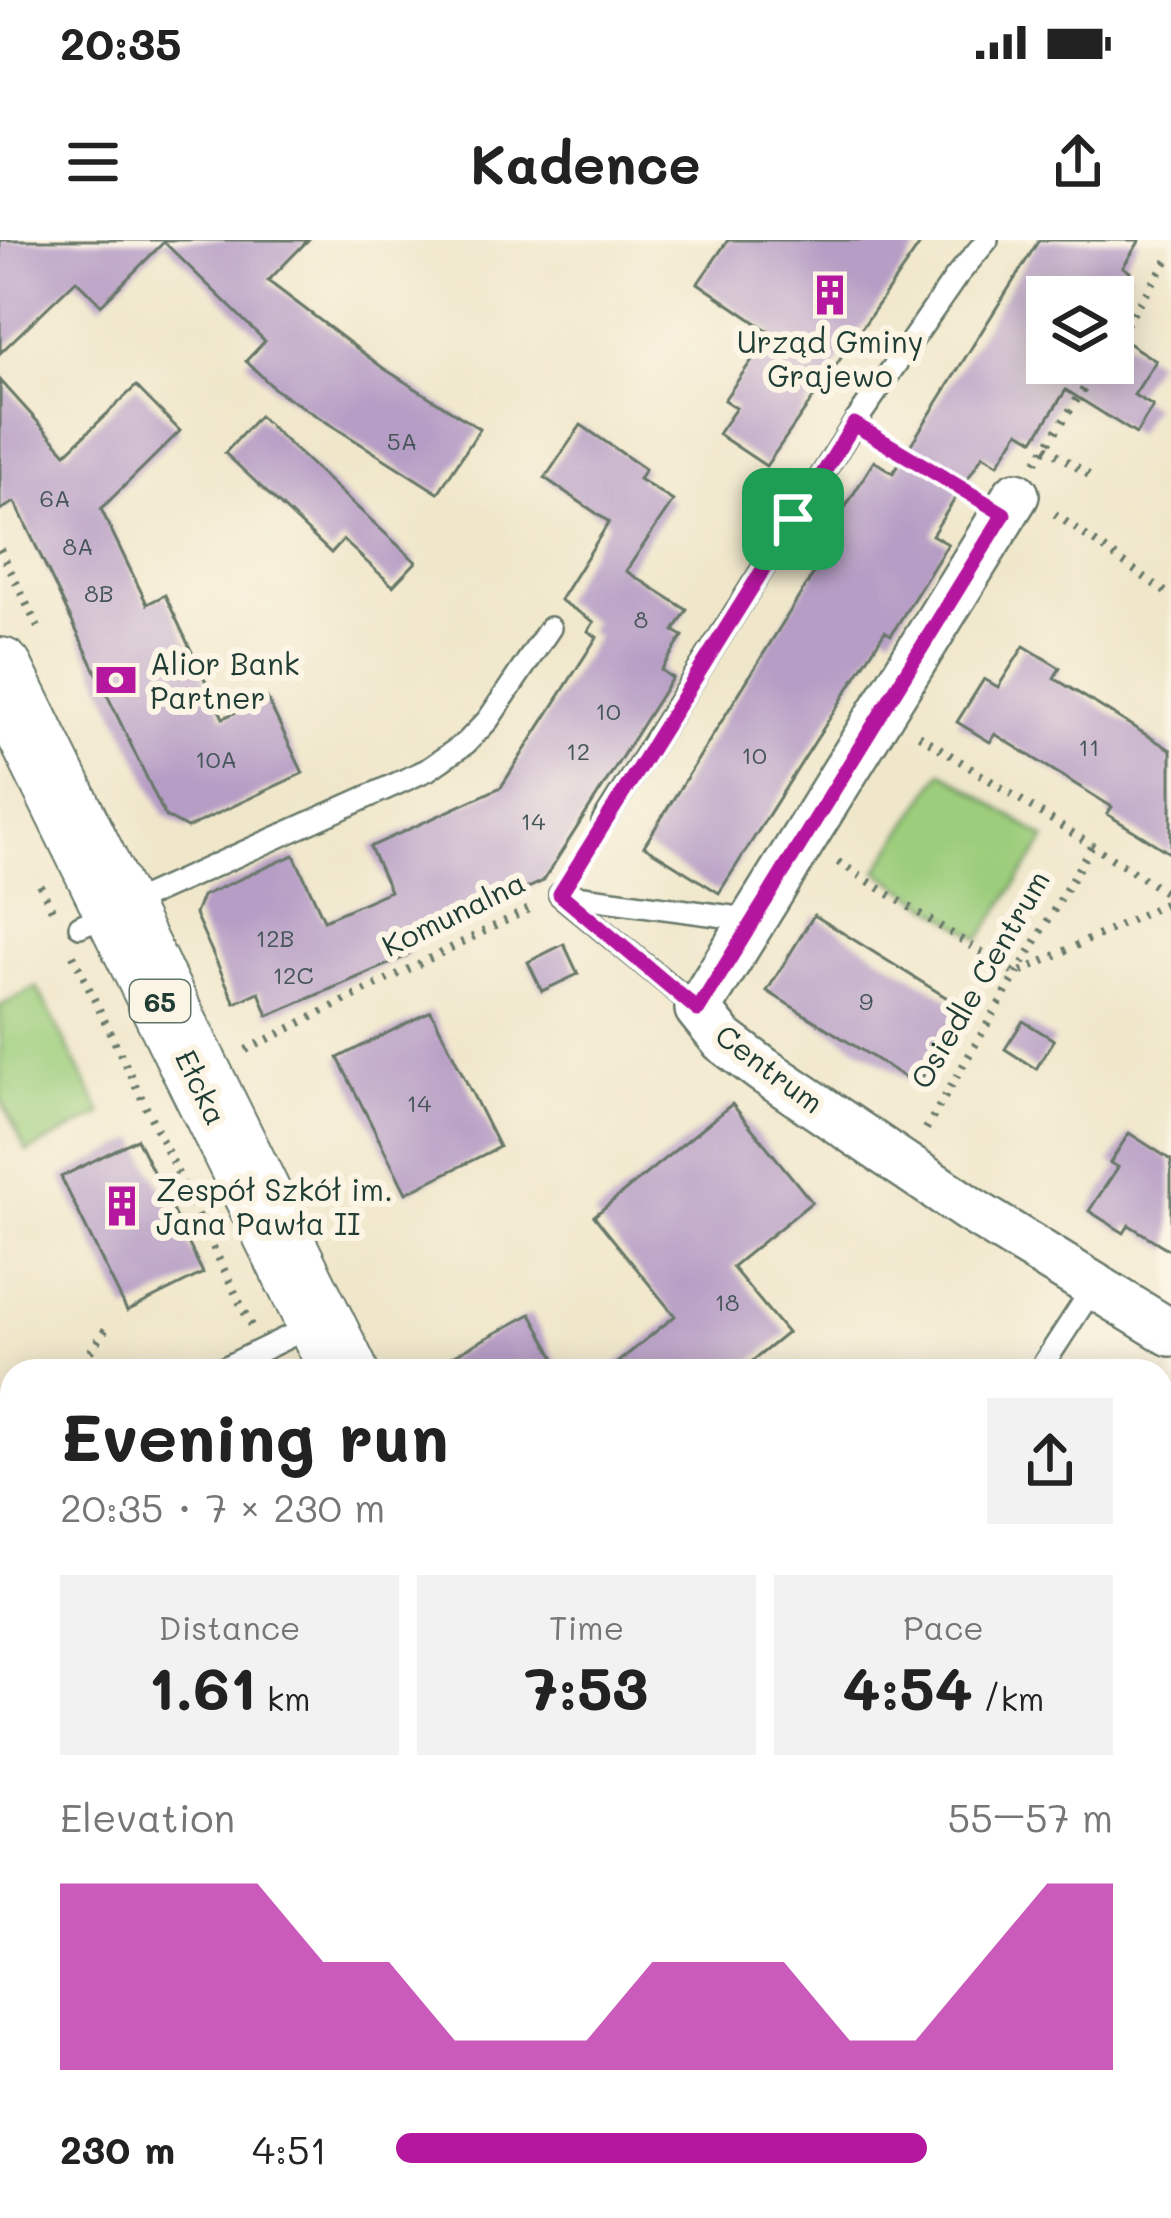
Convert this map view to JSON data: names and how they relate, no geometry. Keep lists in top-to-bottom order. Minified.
{"streets":{"main road":["65","Ełcka"],"street":["Centrum"],"path":["Komunalna","Osiedle Centrum"]},"places":{"building":["Urząd Gminy Grajewo","Zespół Szkół im. Jana Pawła II"],"bank":["Alior Bank Partner"]},"house_numbers":["5A","6A","8A","8B","8","10","11","12","10","10A","14","12B","12C","9","14","18"],"page":{"status":"20:35","header":"Kadence","heading":["Evening run","20:35 · 7 × 230 m"],"stats":[["Distance","1.61 km"],["Time","7:53"],["Pace","4:54 /km"]],"chart":["Elevation","55–57 m"],"list":[{"name":"230 m","note":"4:51"}]}}
